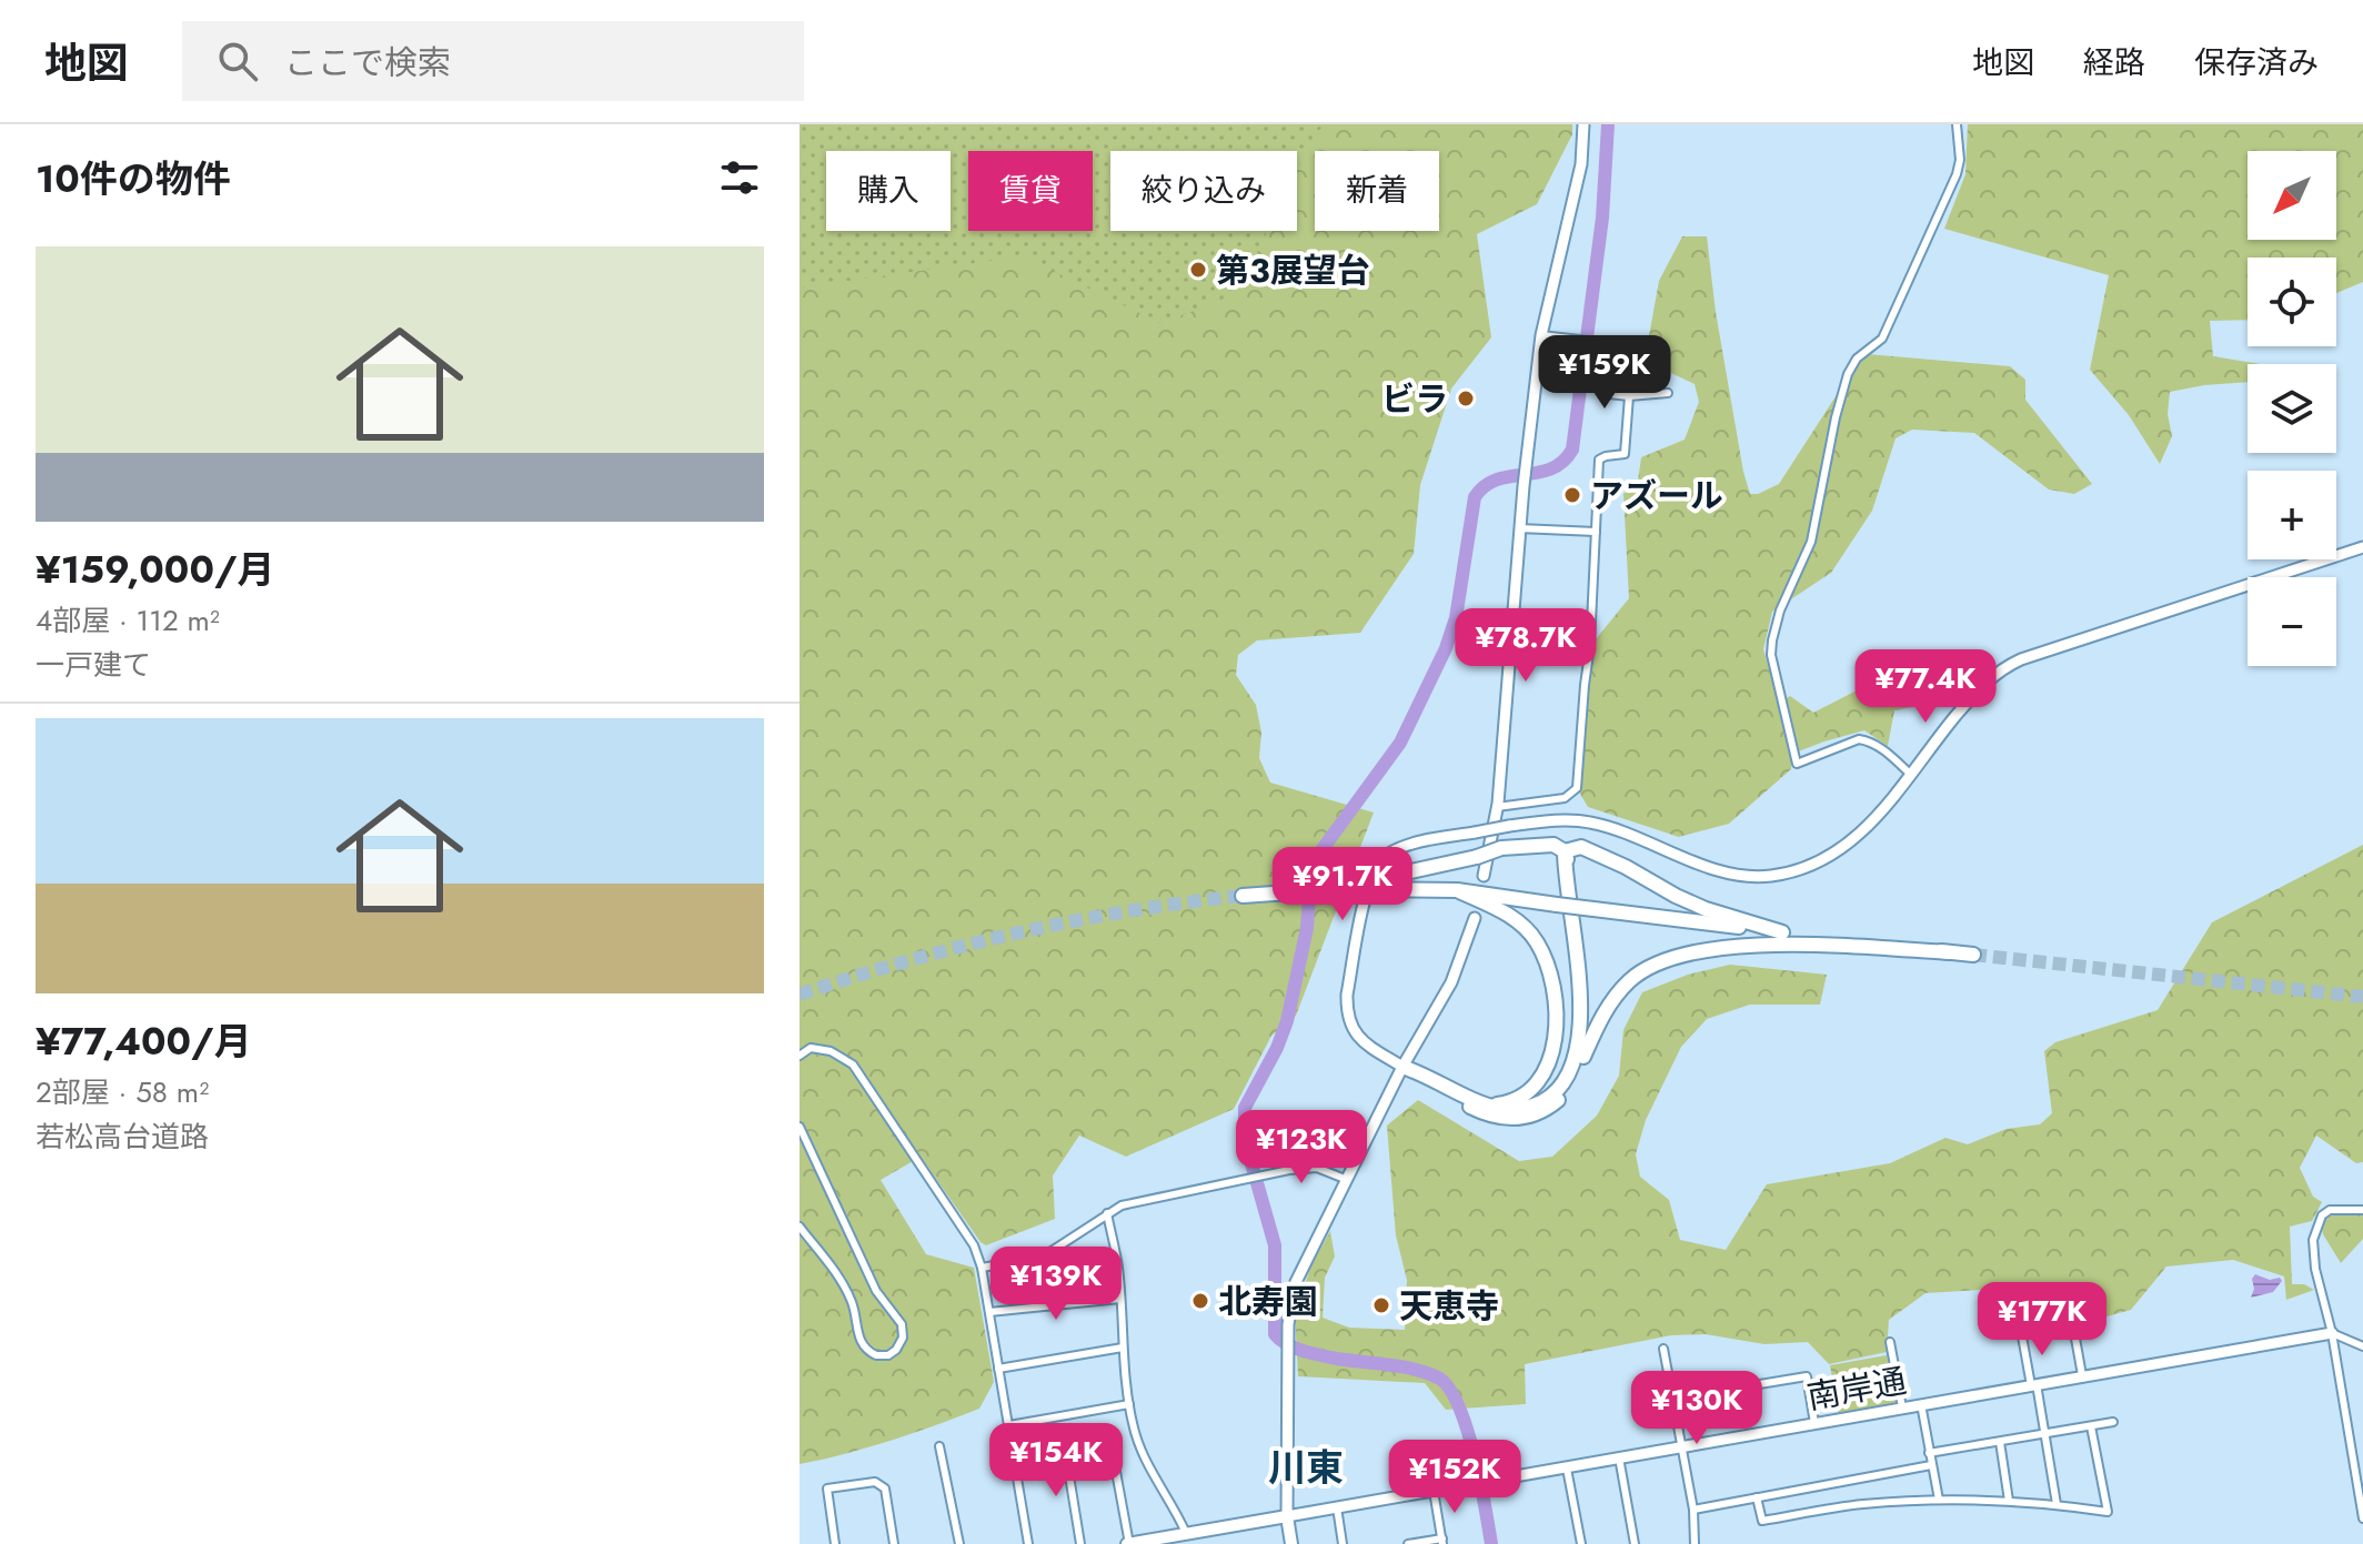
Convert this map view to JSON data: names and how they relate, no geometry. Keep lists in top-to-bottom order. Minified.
{"streets":{"main road":["南岸通"]},"districts":["川東"],"places":["第3展望台","ビラ","アズール","北寿園","天恵寺"],"north":"bottom left","page":{"header":"地図","search":"ここで検索","nav":["地図","経路","保存済み"],"heading":"10件の物件","map_buttons":["+","−"],"chip":["購入","賃貸","絞り込み","新着"],"list":[{"name":"¥159,000/月","note":"4部屋 · 112 m² · 一戸建て"},{"name":"¥77,400/月","note":"2部屋 · 58 m² · 若松高台道路"}],"price":["¥159K","¥78.7K","¥77.4K","¥91.7K","¥123K","¥139K","¥177K","¥130K","¥154K","¥152K"]}}
